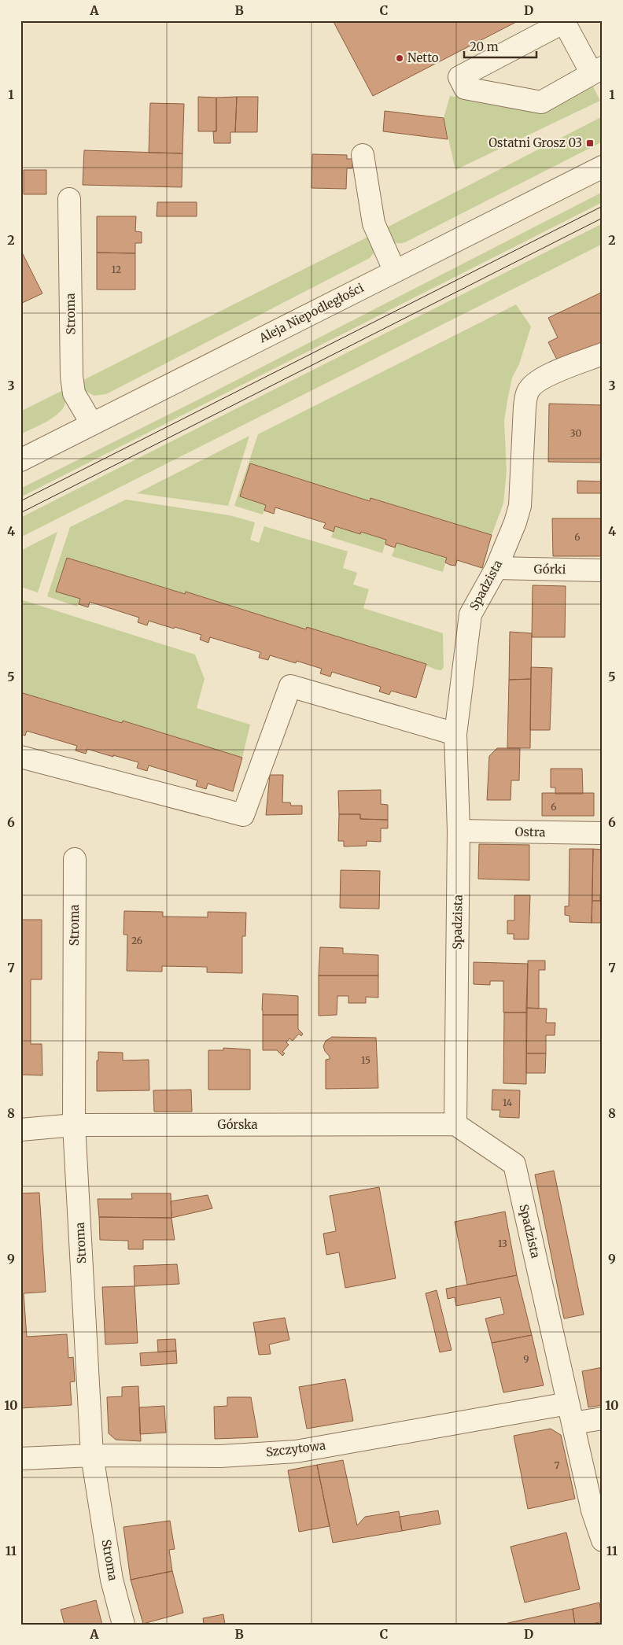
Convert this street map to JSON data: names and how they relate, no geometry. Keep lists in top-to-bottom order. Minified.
{"streets":{"street":["Aleja Niepodległości","Stroma","Górki","Spadzista","Ostra","Górska","Szczytowa"]},"crossings":[["Aleja Niepodległości","Stroma"],["Stroma","Górska"],["Stroma","Szczytowa"],["Górki","Spadzista"],["Spadzista","Ostra"],["Spadzista","Górska"],["Spadzista","Szczytowa"]],"places":{"other":["Netto"],"transit":["Ostatni Grosz 03"]},"house_numbers":["12","30","6","6","26","15","14","13","9","7"],"scale_bar":"20 m","grid":{"columns":["A","B","C","D"],"rows":["1","2","3","4","5","6","7","8","9","10","11"]}}
